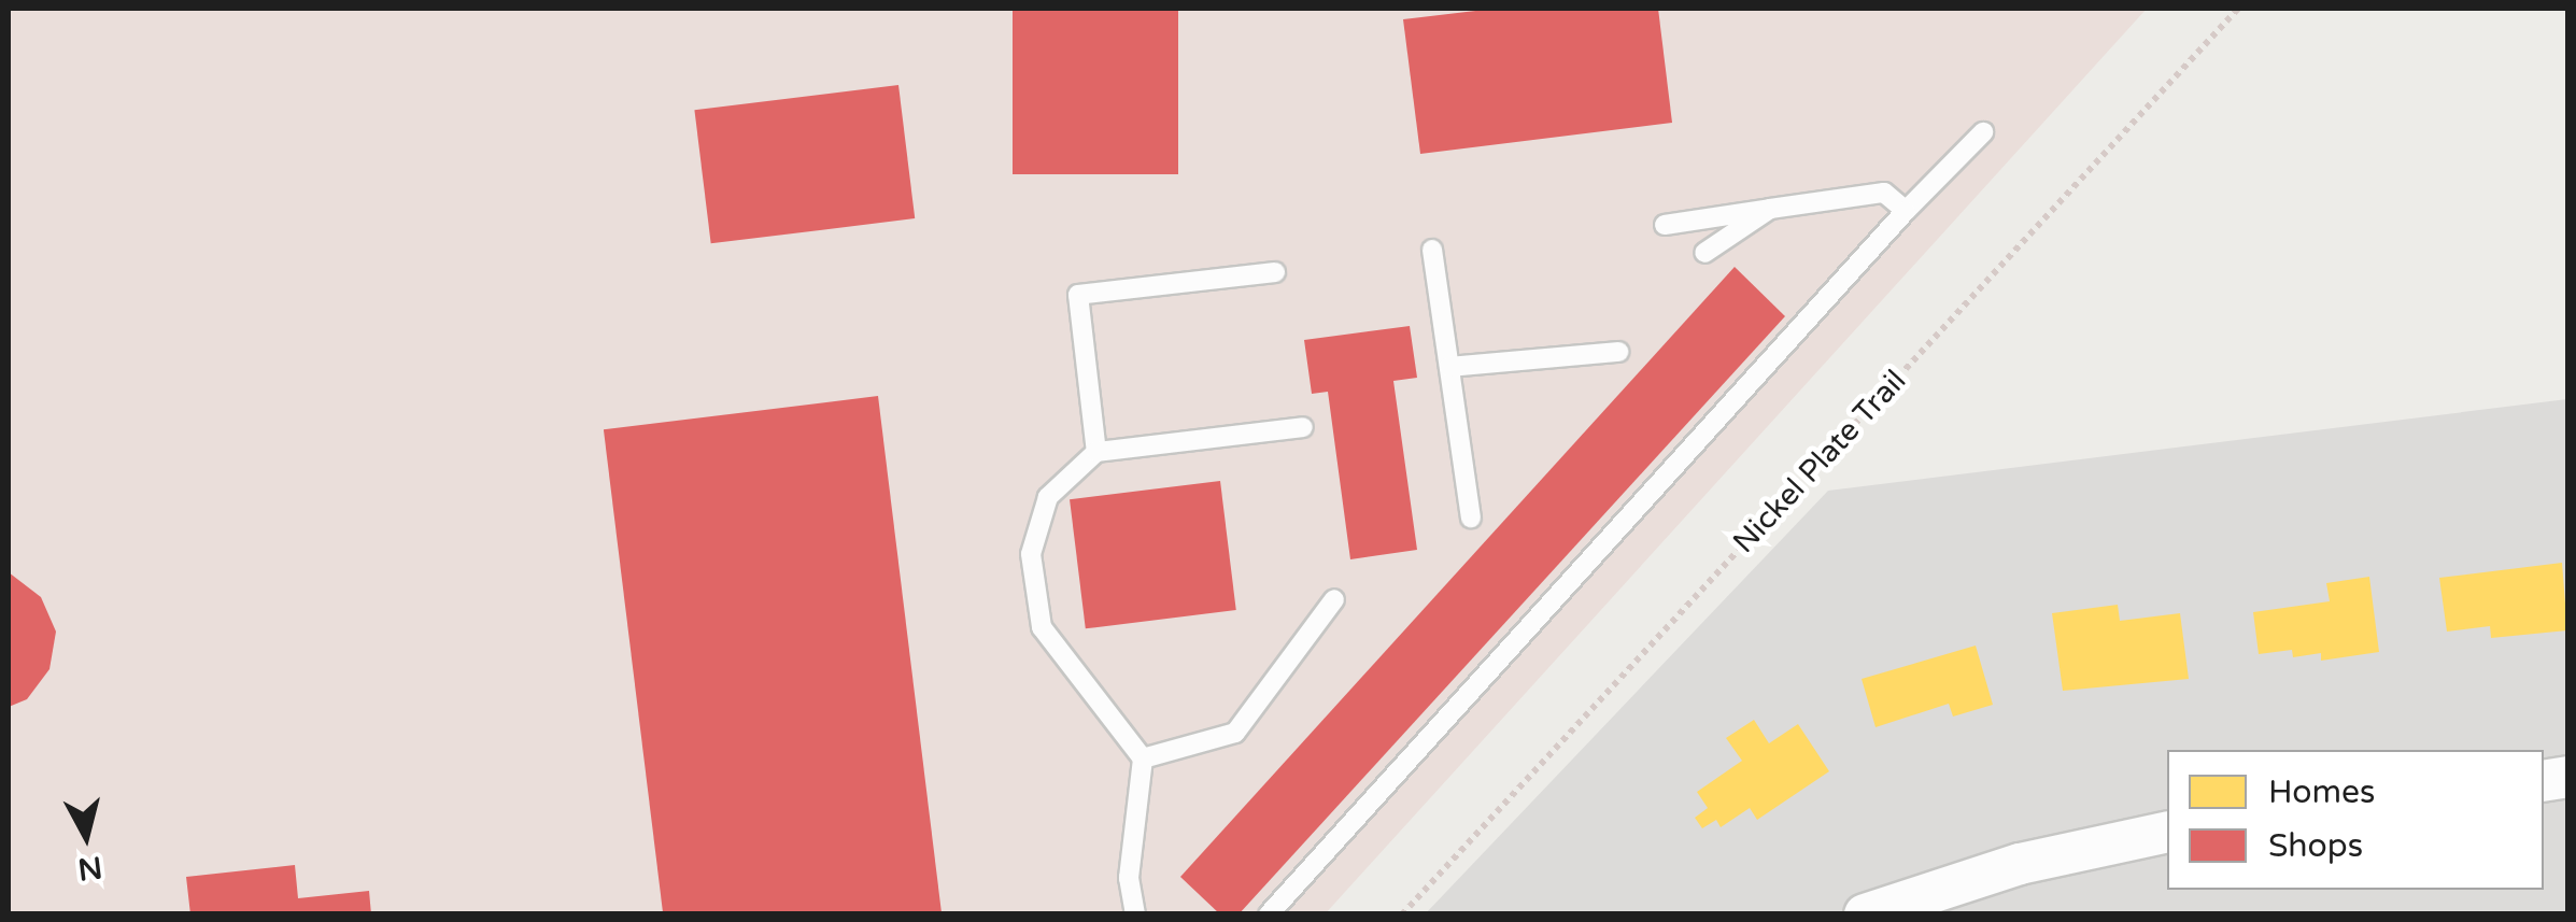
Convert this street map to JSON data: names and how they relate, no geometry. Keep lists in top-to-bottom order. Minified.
{"streets":{"path":["Nickel Plate Trail"]},"legend":["Homes","Shops"],"north":"bottom"}
